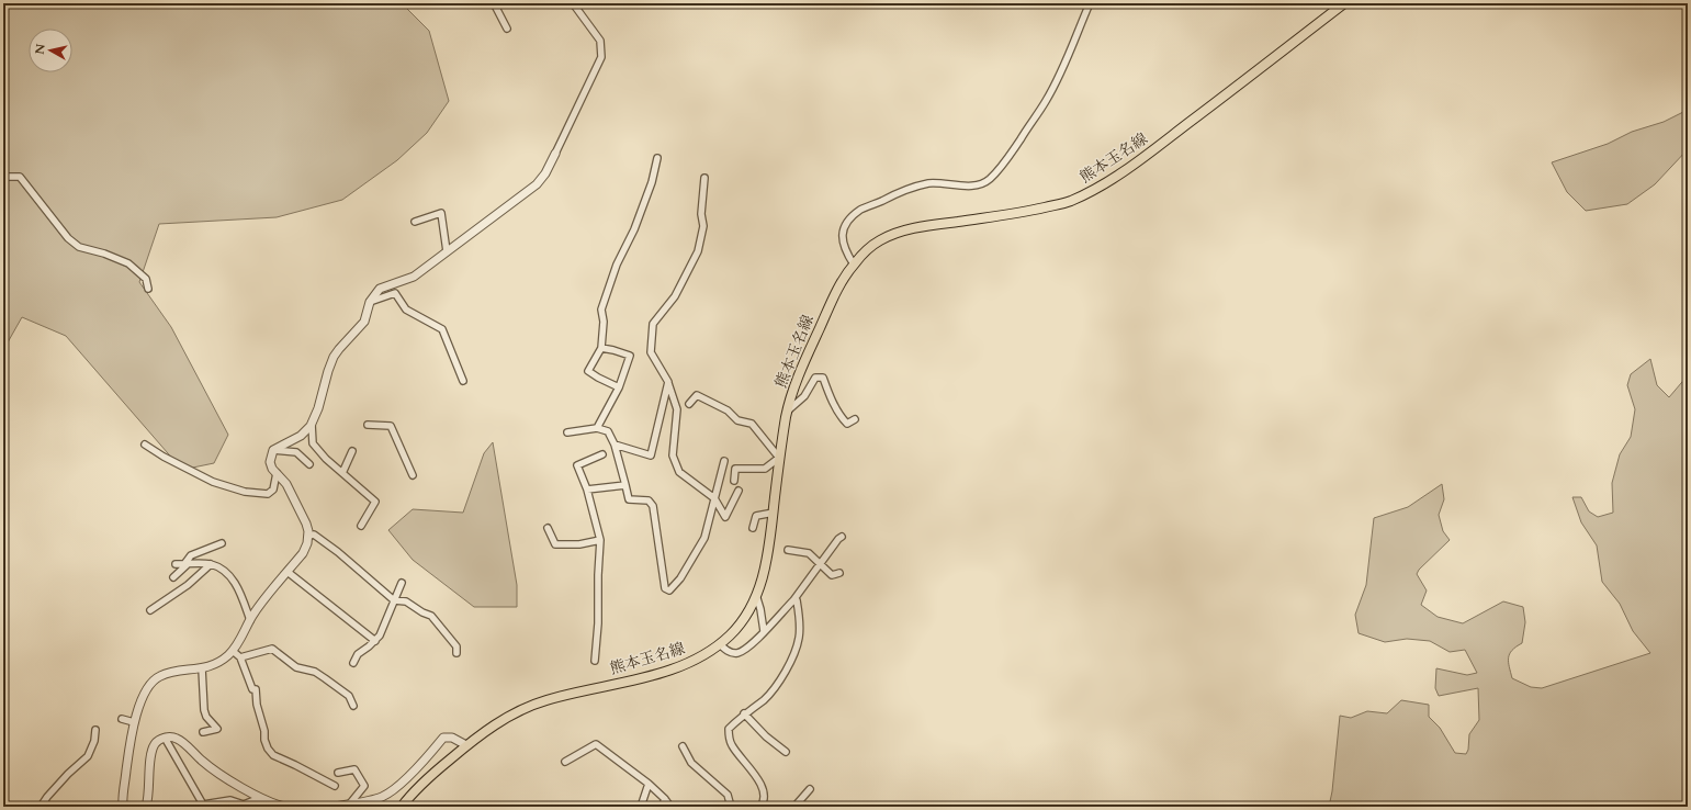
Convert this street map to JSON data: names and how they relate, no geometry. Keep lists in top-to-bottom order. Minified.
{"streets":{"main road":["熊本玉名線"]},"north":"left"}
